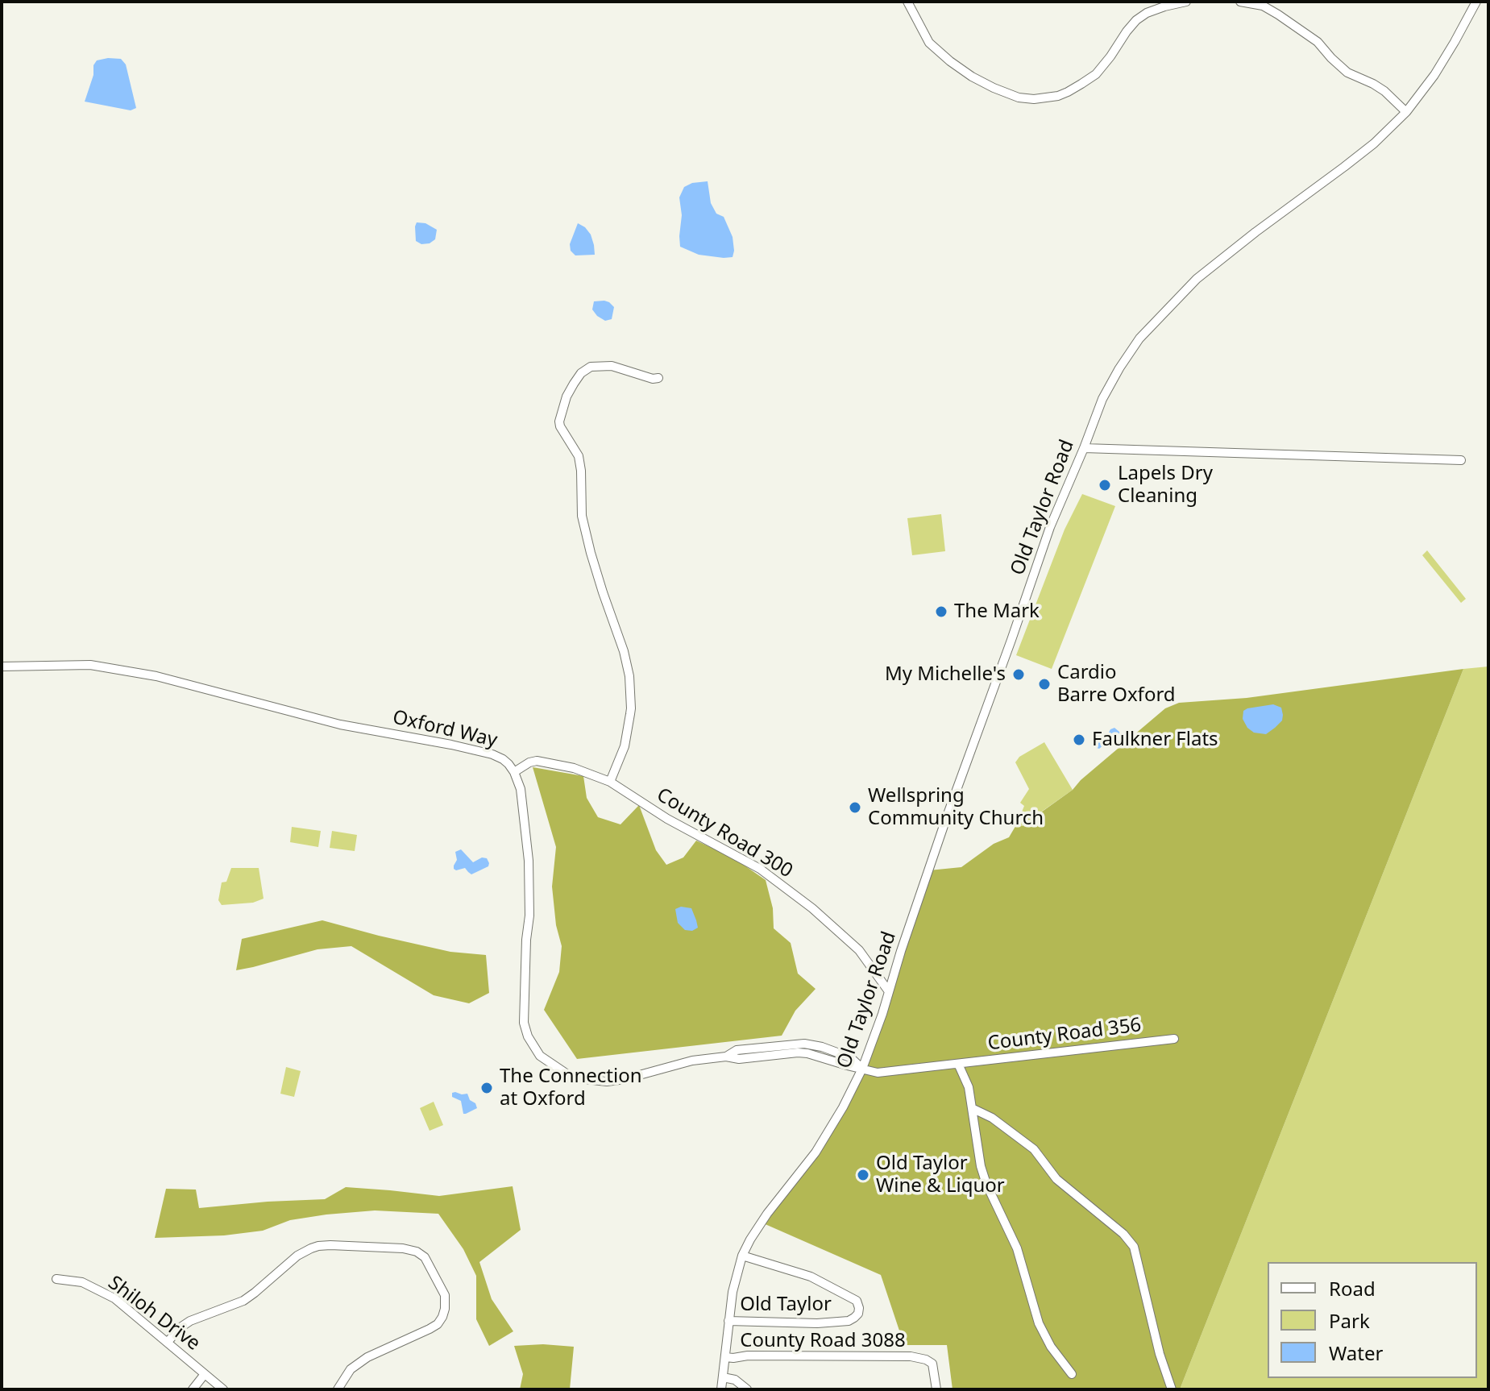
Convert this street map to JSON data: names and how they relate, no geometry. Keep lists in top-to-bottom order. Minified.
{"streets":{"street":["Old Taylor Road","Oxford Way","County Road 300","County Road 356","Old Taylor","Shiloh Drive","County Road 3088"]},"crossings":[["Old Taylor Road","Oxford Way"],["Old Taylor Road","County Road 300"],["Old Taylor Road","County Road 356"],["Old Taylor Road","Old Taylor"],["Old Taylor Road","County Road 3088"],["Oxford Way","County Road 300"],["Oxford Way","County Road 356"]],"places":["Lapels Dry Cleaning","The Mark","My Michelle's","Cardio Barre Oxford","Faulkner Flats","Wellspring Community Church","The Connection at Oxford","Old Taylor Wine & Liquor"],"legend":["Road","Park","Water"]}
